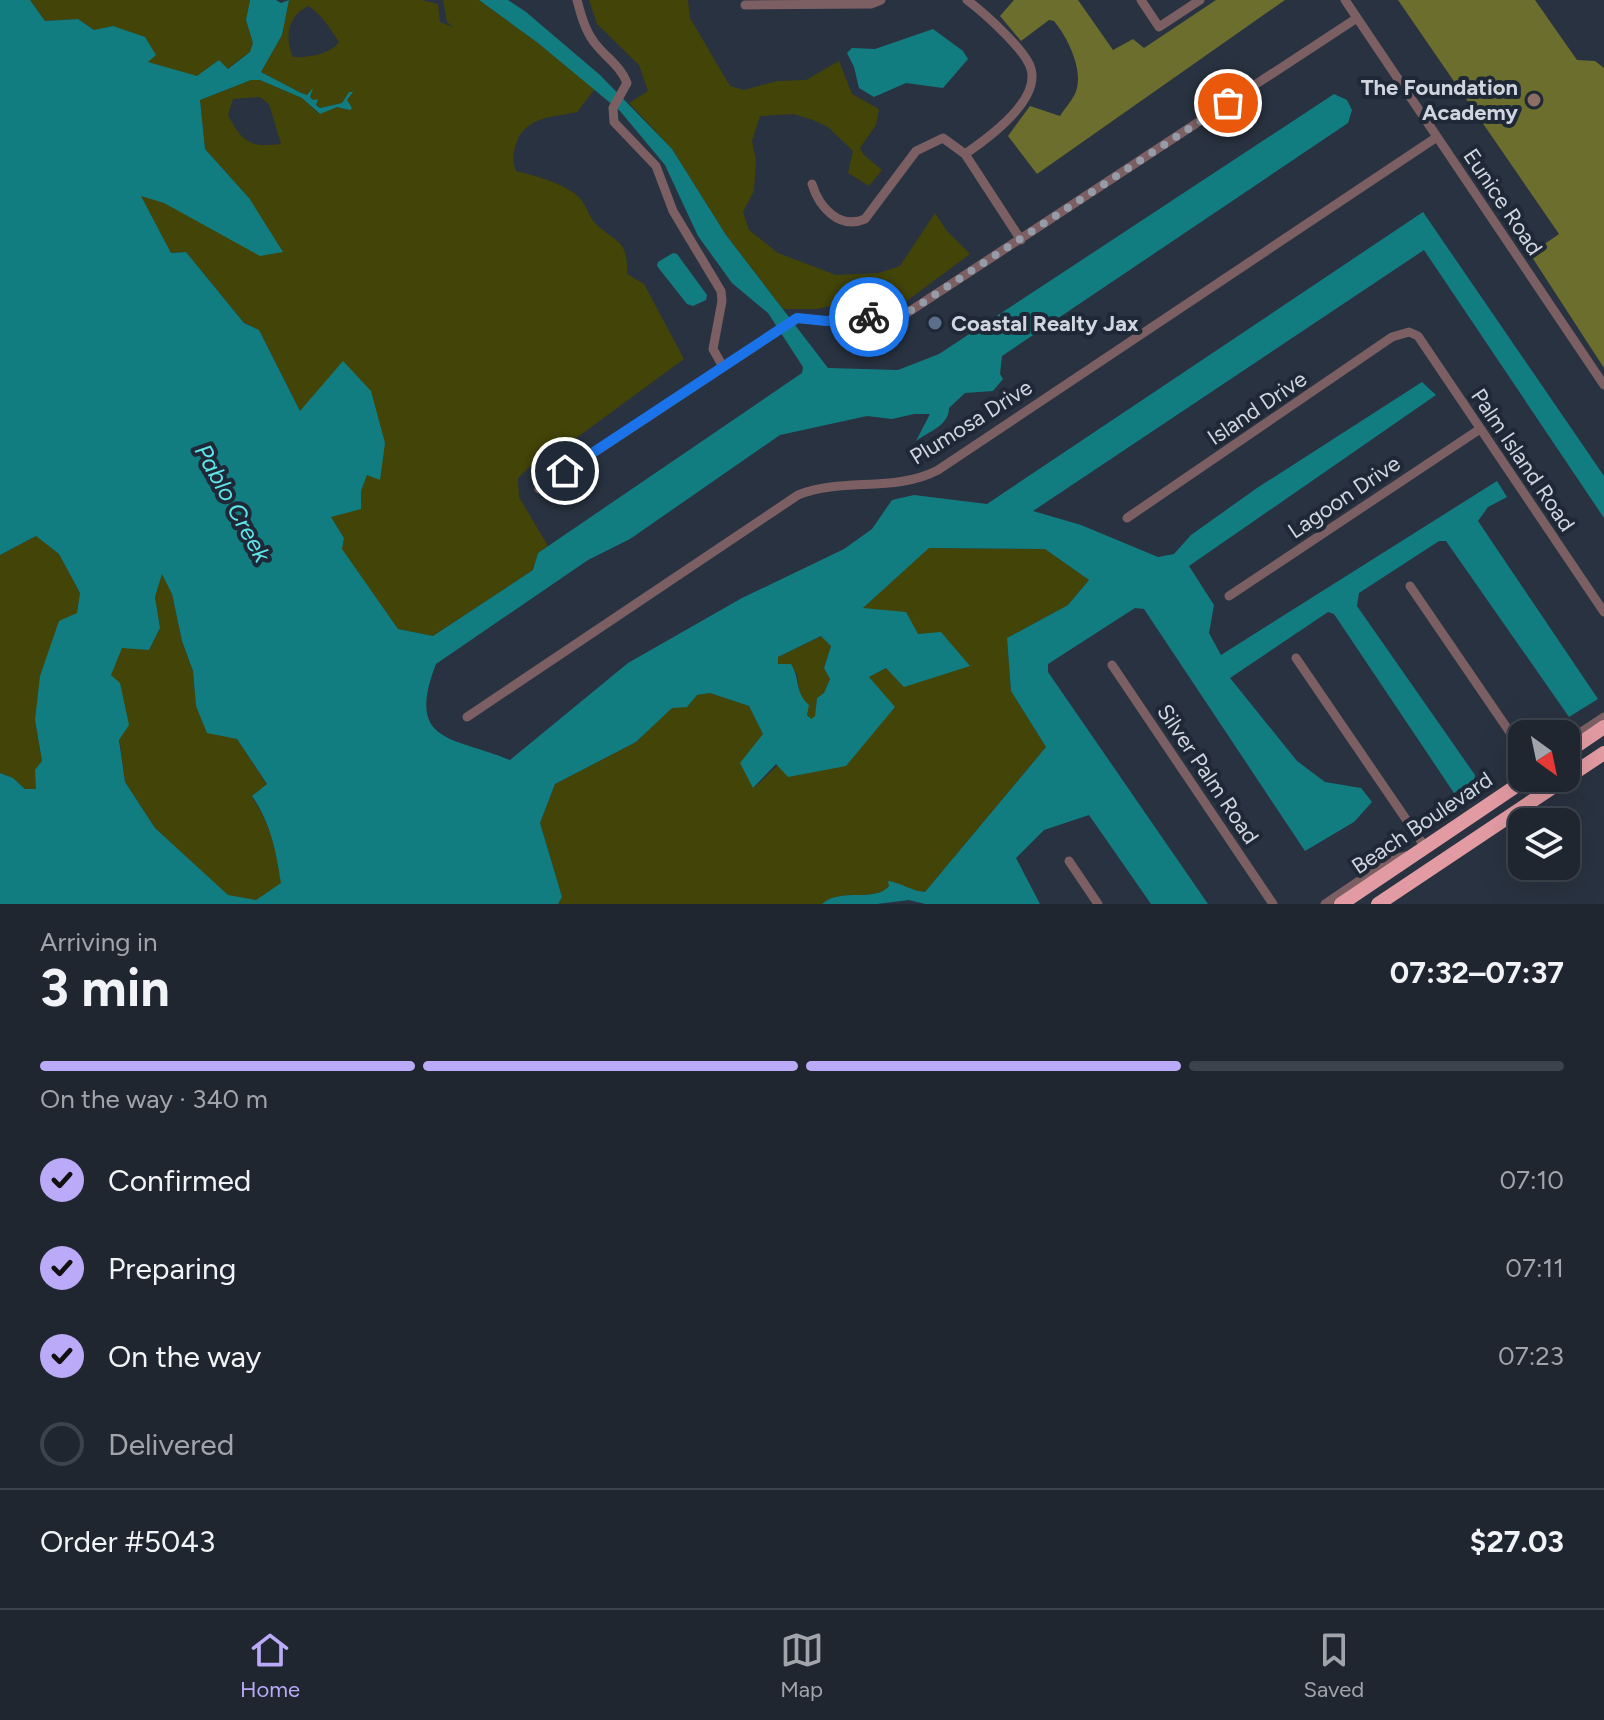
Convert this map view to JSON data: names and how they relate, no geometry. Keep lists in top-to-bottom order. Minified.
{"streets":{"highway":["Beach Boulevard"],"street":["Eunice Road","Island Drive","Plumosa Drive","Palm Island Road","Lagoon Drive","Silver Palm Road"]},"crossings":[["Eunice Road","Plumosa Drive"],["Island Drive","Palm Island Road"],["Palm Island Road","Lagoon Drive"]],"water":["Pablo Creek"],"places":["The Foundation Academy","Coastal Realty Jax"],"north":"bottom right","page":{"heading":["3 min","Arriving in","07:32–07:37"],"panel":["Order #5043","$27.03"],"bar":"On the way · 340 m","list":[["Confirmed","07:10"],["Preparing","07:11"],["On the way","07:23"],"Delivered"],"tabs":["Home","Map","Saved"]}}
